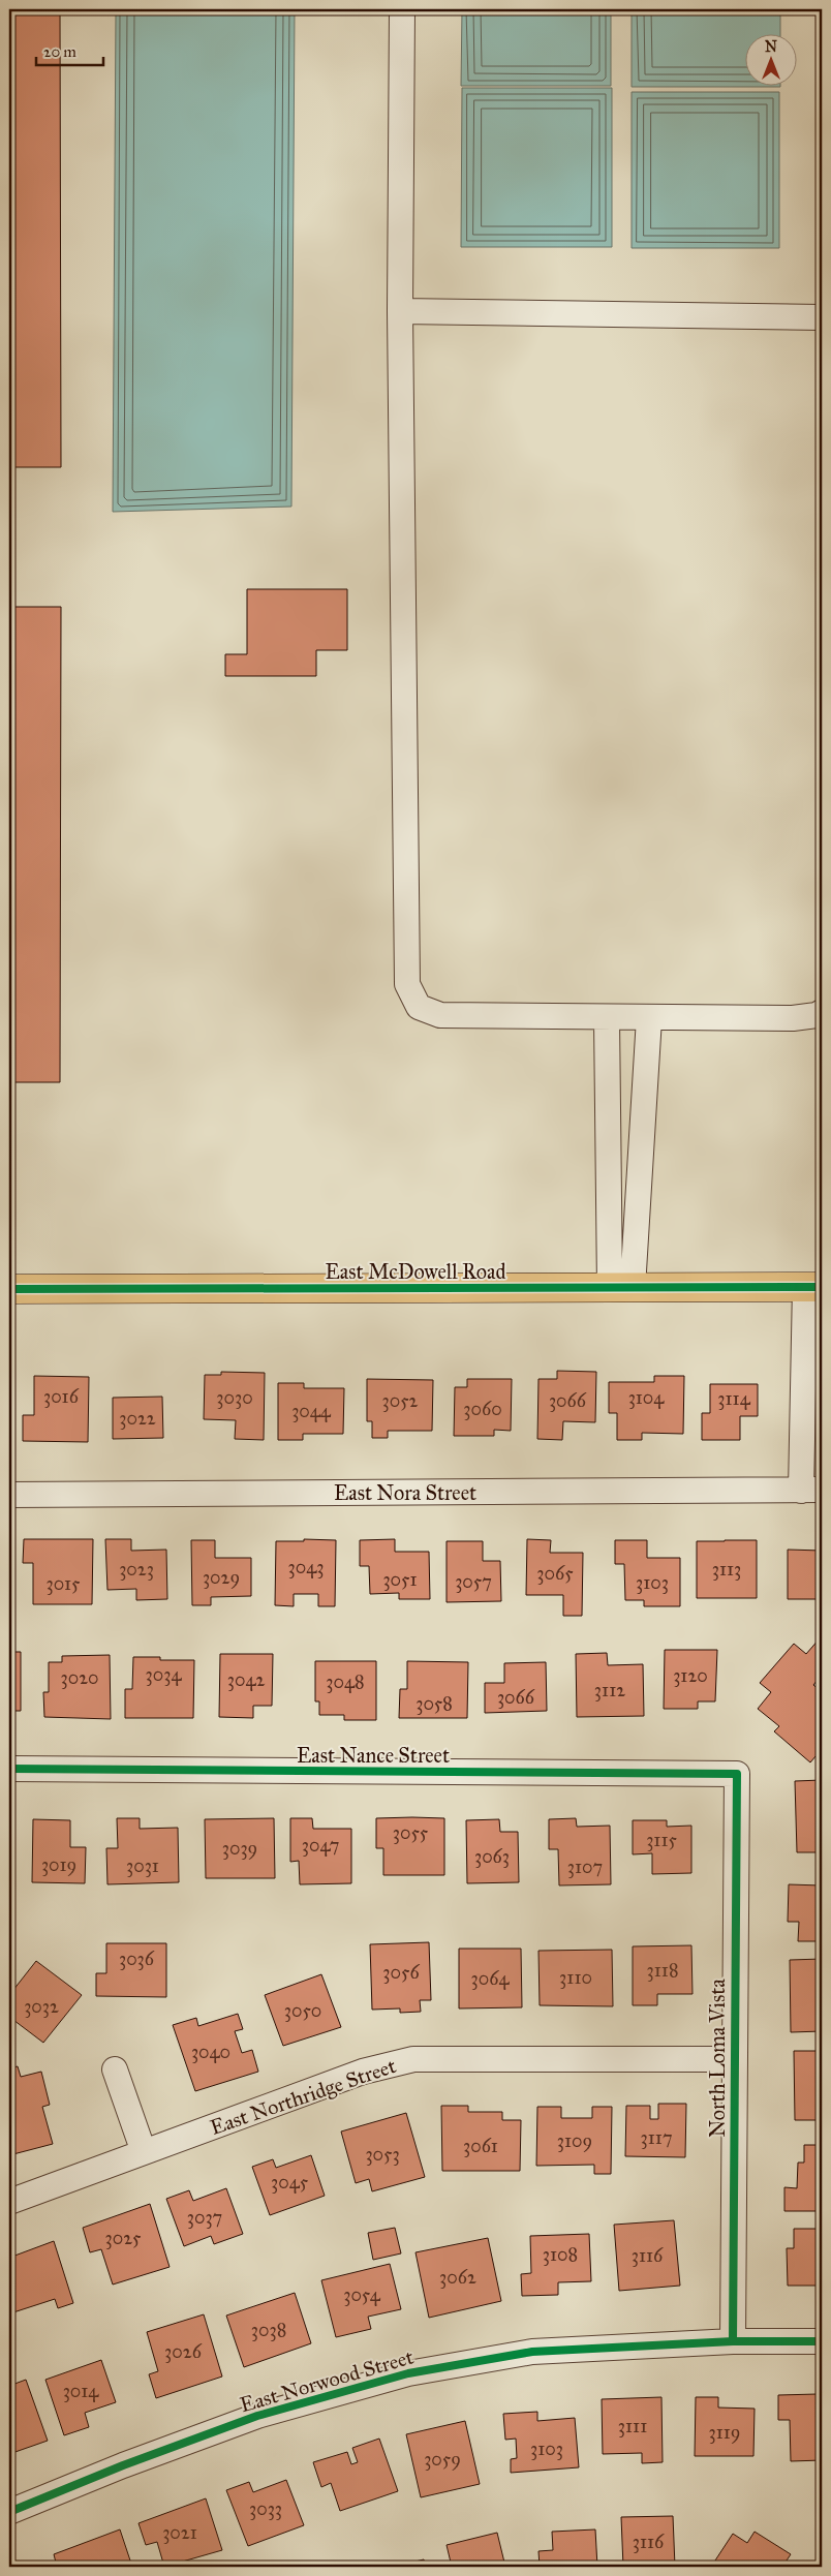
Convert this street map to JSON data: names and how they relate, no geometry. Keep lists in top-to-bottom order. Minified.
{"streets":{"main road":["East McDowell Road"],"street":["East Nora Street","East Nance Street","North Loma Vista","East Northridge Street","East Norwood Street"]},"crossings":[["East Nance Street","North Loma Vista"],["North Loma Vista","East Northridge Street"],["North Loma Vista","East Norwood Street"]],"house_numbers":["3016","3030","3104","3114","3052","3066","3060","3044","3022","3043","3023","3113","3065","3029","3051","3057","3103","3015","3034","3120","3020","3042","3048","3112","3066","3058","3055","3115","3047","3039","3063","3019","3031","3107","3036","3118","3056","3110","3064","3032","3050","3040","3117","3109","3061","3053","3045","3037","3025","3108","3116","3062","3054","3038","3026","3014","3111","3119","3103","3059","3033","3021","3116"],"scale_bar":"20 m","north":"top"}
